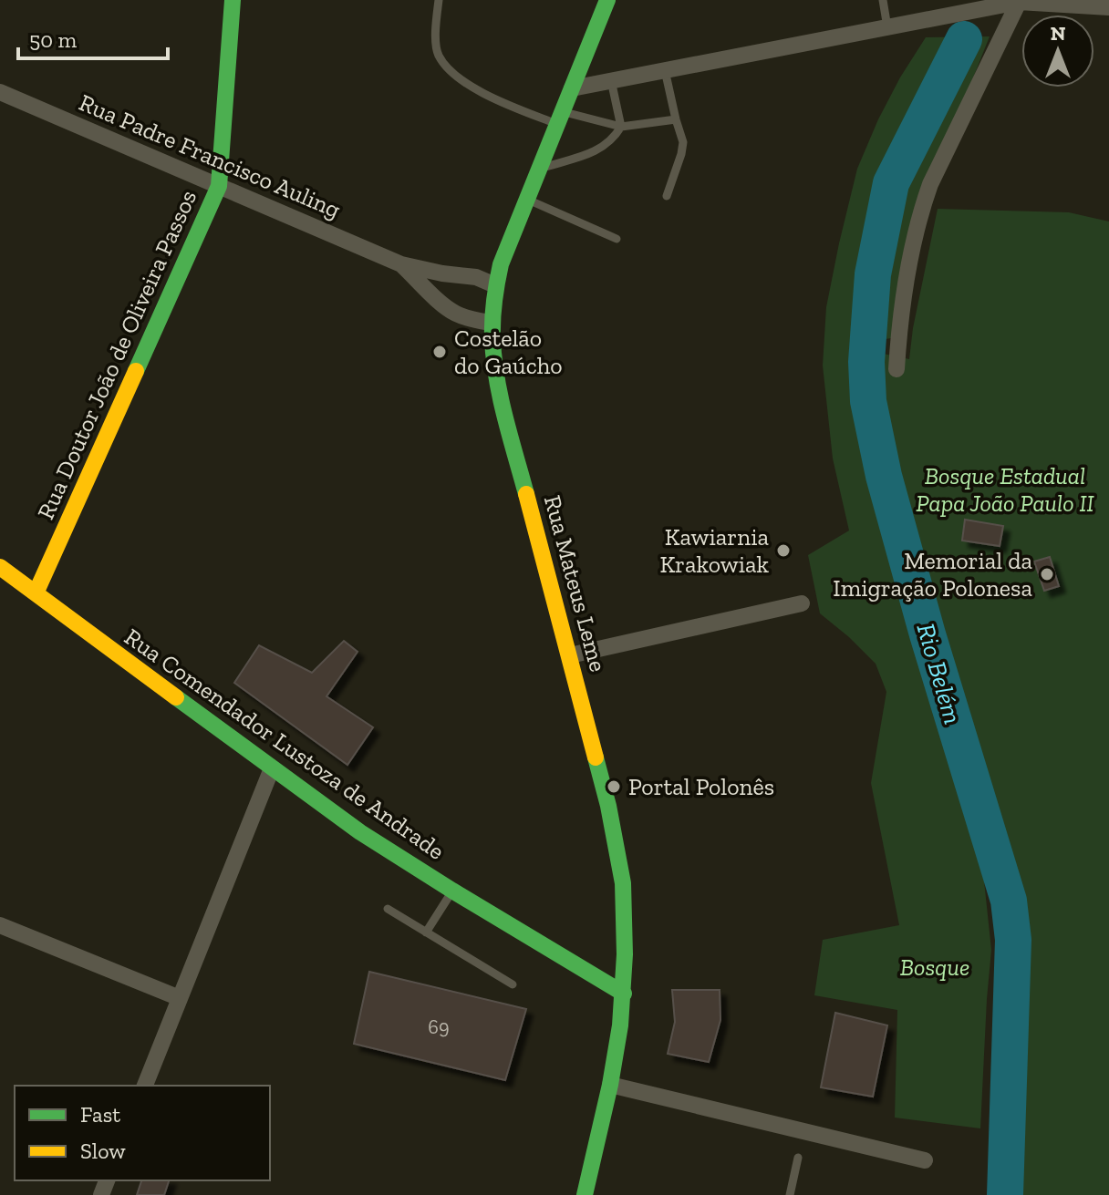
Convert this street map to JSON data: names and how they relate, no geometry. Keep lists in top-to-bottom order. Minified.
{"streets":{"street":["Rua Padre Francisco Auling","Rua Doutor João de Oliveira Passos","Rua Mateus Leme","Rua Comendador Lustoza de Andrade"]},"crossings":[["Rua Padre Francisco Auling","Rua Doutor João de Oliveira Passos"],["Rua Padre Francisco Auling","Rua Mateus Leme"],["Rua Doutor João de Oliveira Passos","Rua Comendador Lustoza de Andrade"],["Rua Mateus Leme","Rua Comendador Lustoza de Andrade"]],"water":["Rio Belém"],"parks":["Bosque Estadual Papa João Paulo II","Bosque"],"places":["Costelão do Gaúcho","Kawiarnia Krakowiak","Memorial da Imigração Polonesa","Portal Polonês"],"house_numbers":["69"],"legend":["Fast","Slow"],"scale_bar":"50 m","north":"top"}
